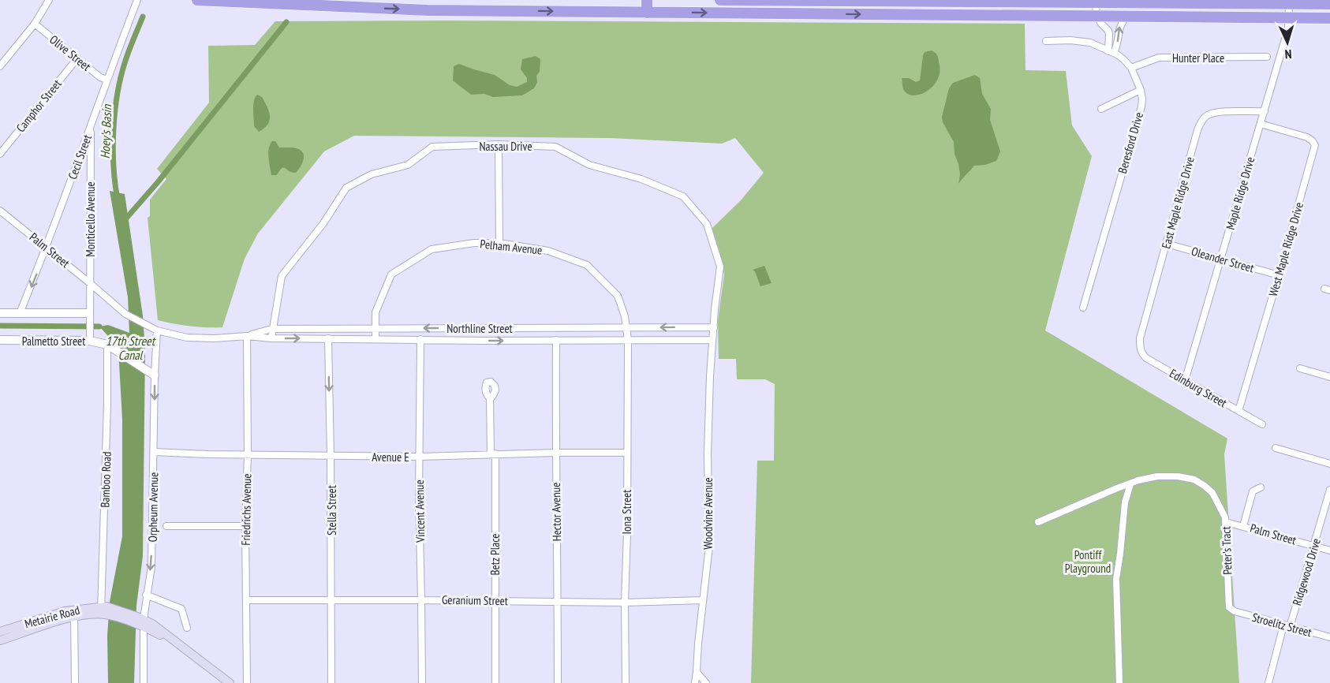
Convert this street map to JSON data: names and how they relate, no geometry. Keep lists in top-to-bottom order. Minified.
{"streets":{"main road":["Metairie Road"],"street":["Olive Street","Hunter Place","Camphor Street","Beresford Drive","Nassau Drive","Cecil Street","Maple Ridge Drive","East Maple Ridge Drive","Monticello Avenue","Pelham Avenue","West Maple Ridge Drive","Palm Street","Oleander Street","Northline Street","Palmetto Street","Edinburg Street","Avenue E","Bamboo Road","Orpheum Avenue","Friedrichs Avenue","Stella Street","Vincent Avenue","Hector Avenue","Iona Street","Woodvine Avenue","Peter's Tract","Betz Place","Ridgewood Drive","Geranium Street","Stroelitz Street"]},"crossings":[["Olive Street","Camphor Street"],["Olive Street","Cecil Street"],["Hunter Place","Beresford Drive"],["Nassau Drive","Northline Street"],["Nassau Drive","Woodvine Avenue"],["Cecil Street","Monticello Avenue"],["Cecil Street","Palm Street"],["Maple Ridge Drive","East Maple Ridge Drive"],["Maple Ridge Drive","West Maple Ridge Drive"],["Maple Ridge Drive","Oleander Street"],["Maple Ridge Drive","Edinburg Street"],["East Maple Ridge Drive","Oleander Street"],["East Maple Ridge Drive","Edinburg Street"],["Monticello Avenue","Palm Street"],["Monticello Avenue","Palmetto Street"],["Pelham Avenue","Northline Street"],["Pelham Avenue","Iona Street"],["West Maple Ridge Drive","Oleander Street"],["West Maple Ridge Drive","Edinburg Street"],["Palm Street","Northline Street"],["Palm Street","Peter's Tract"],["Palm Street","Ridgewood Drive"],["Northline Street","Orpheum Avenue"],["Northline Street","Friedrichs Avenue"],["Northline Street","Stella Street"],["Northline Street","Vincent Avenue"],["Northline Street","Hector Avenue"],["Northline Street","Iona Street"],["Northline Street","Woodvine Avenue"],["Palmetto Street","Bamboo Road"],["Palmetto Street","Orpheum Avenue"],["Avenue E","Orpheum Avenue"],["Avenue E","Friedrichs Avenue"],["Avenue E","Stella Street"],["Avenue E","Vincent Avenue"],["Avenue E","Hector Avenue"],["Avenue E","Iona Street"],["Avenue E","Betz Place"],["Bamboo Road","Metairie Road"],["Orpheum Avenue","Metairie Road"],["Friedrichs Avenue","Geranium Street"],["Stella Street","Geranium Street"],["Vincent Avenue","Geranium Street"],["Hector Avenue","Geranium Street"],["Iona Street","Geranium Street"],["Woodvine Avenue","Geranium Street"],["Peter's Tract","Stroelitz Street"],["Betz Place","Geranium Street"],["Ridgewood Drive","Stroelitz Street"]],"one_way":["Orpheum Avenue"],"water":["Hoey's Basin","17th Street Canal"],"parks":["Pontiff Playground"],"north":"bottom"}
